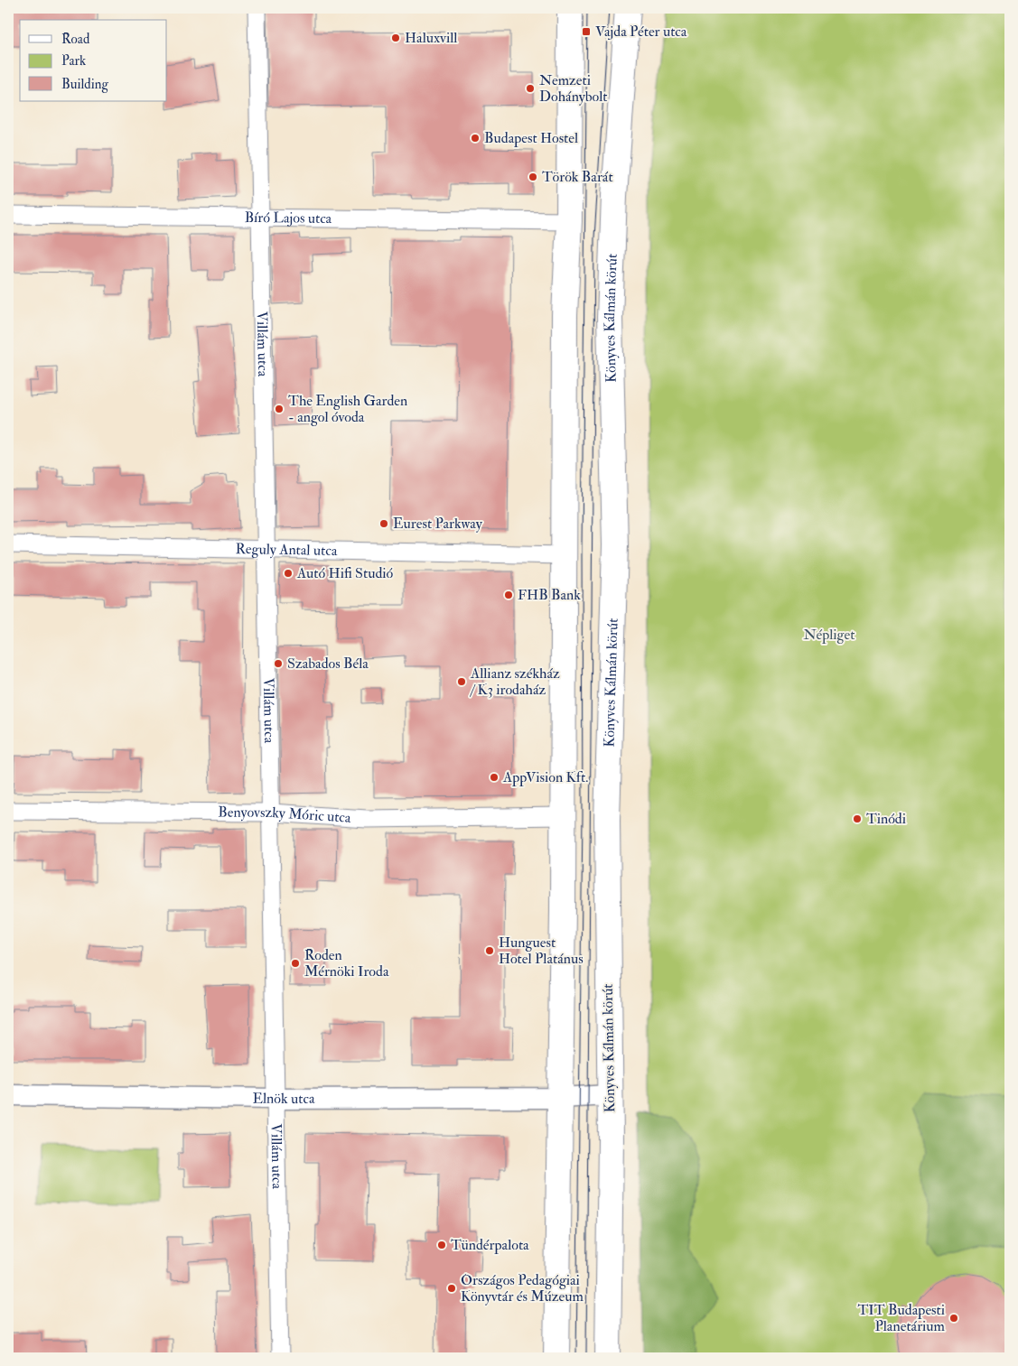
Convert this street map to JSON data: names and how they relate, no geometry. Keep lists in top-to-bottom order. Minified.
{"streets":{"main road":["Könyves Kálmán körút"],"street":["Bíró Lajos utca","Villám utca","Reguly Antal utca","Benyovszky Móric utca","Elnök utca"]},"crossings":[["Bíró Lajos utca","Villám utca"],["Könyves Kálmán körút","Elnök utca"],["Villám utca","Reguly Antal utca"],["Villám utca","Benyovszky Móric utca"],["Villám utca","Elnök utca"]],"parks":["Népliget"],"places":{"transit":["Vajda Péter utca"],"other":["Haluxvill","Nemzeti Dohánybolt","Budapest Hostel","Török Barát","The English Garden - angol óvoda","Eurest Parkway","Autó Hifi Studió","FHB Bank","Szabados Béla","Allianz székház / K3 irodaház","AppVision Kft.","Tinódi","Hunguest Hotel Platánus","Roden Mérnöki Iroda","Tündérpalota","Országos Pedagógiai Könyvtár és Múzeum","TIT Budapesti Planetárium"]},"legend":["Road","Park","Building"]}
